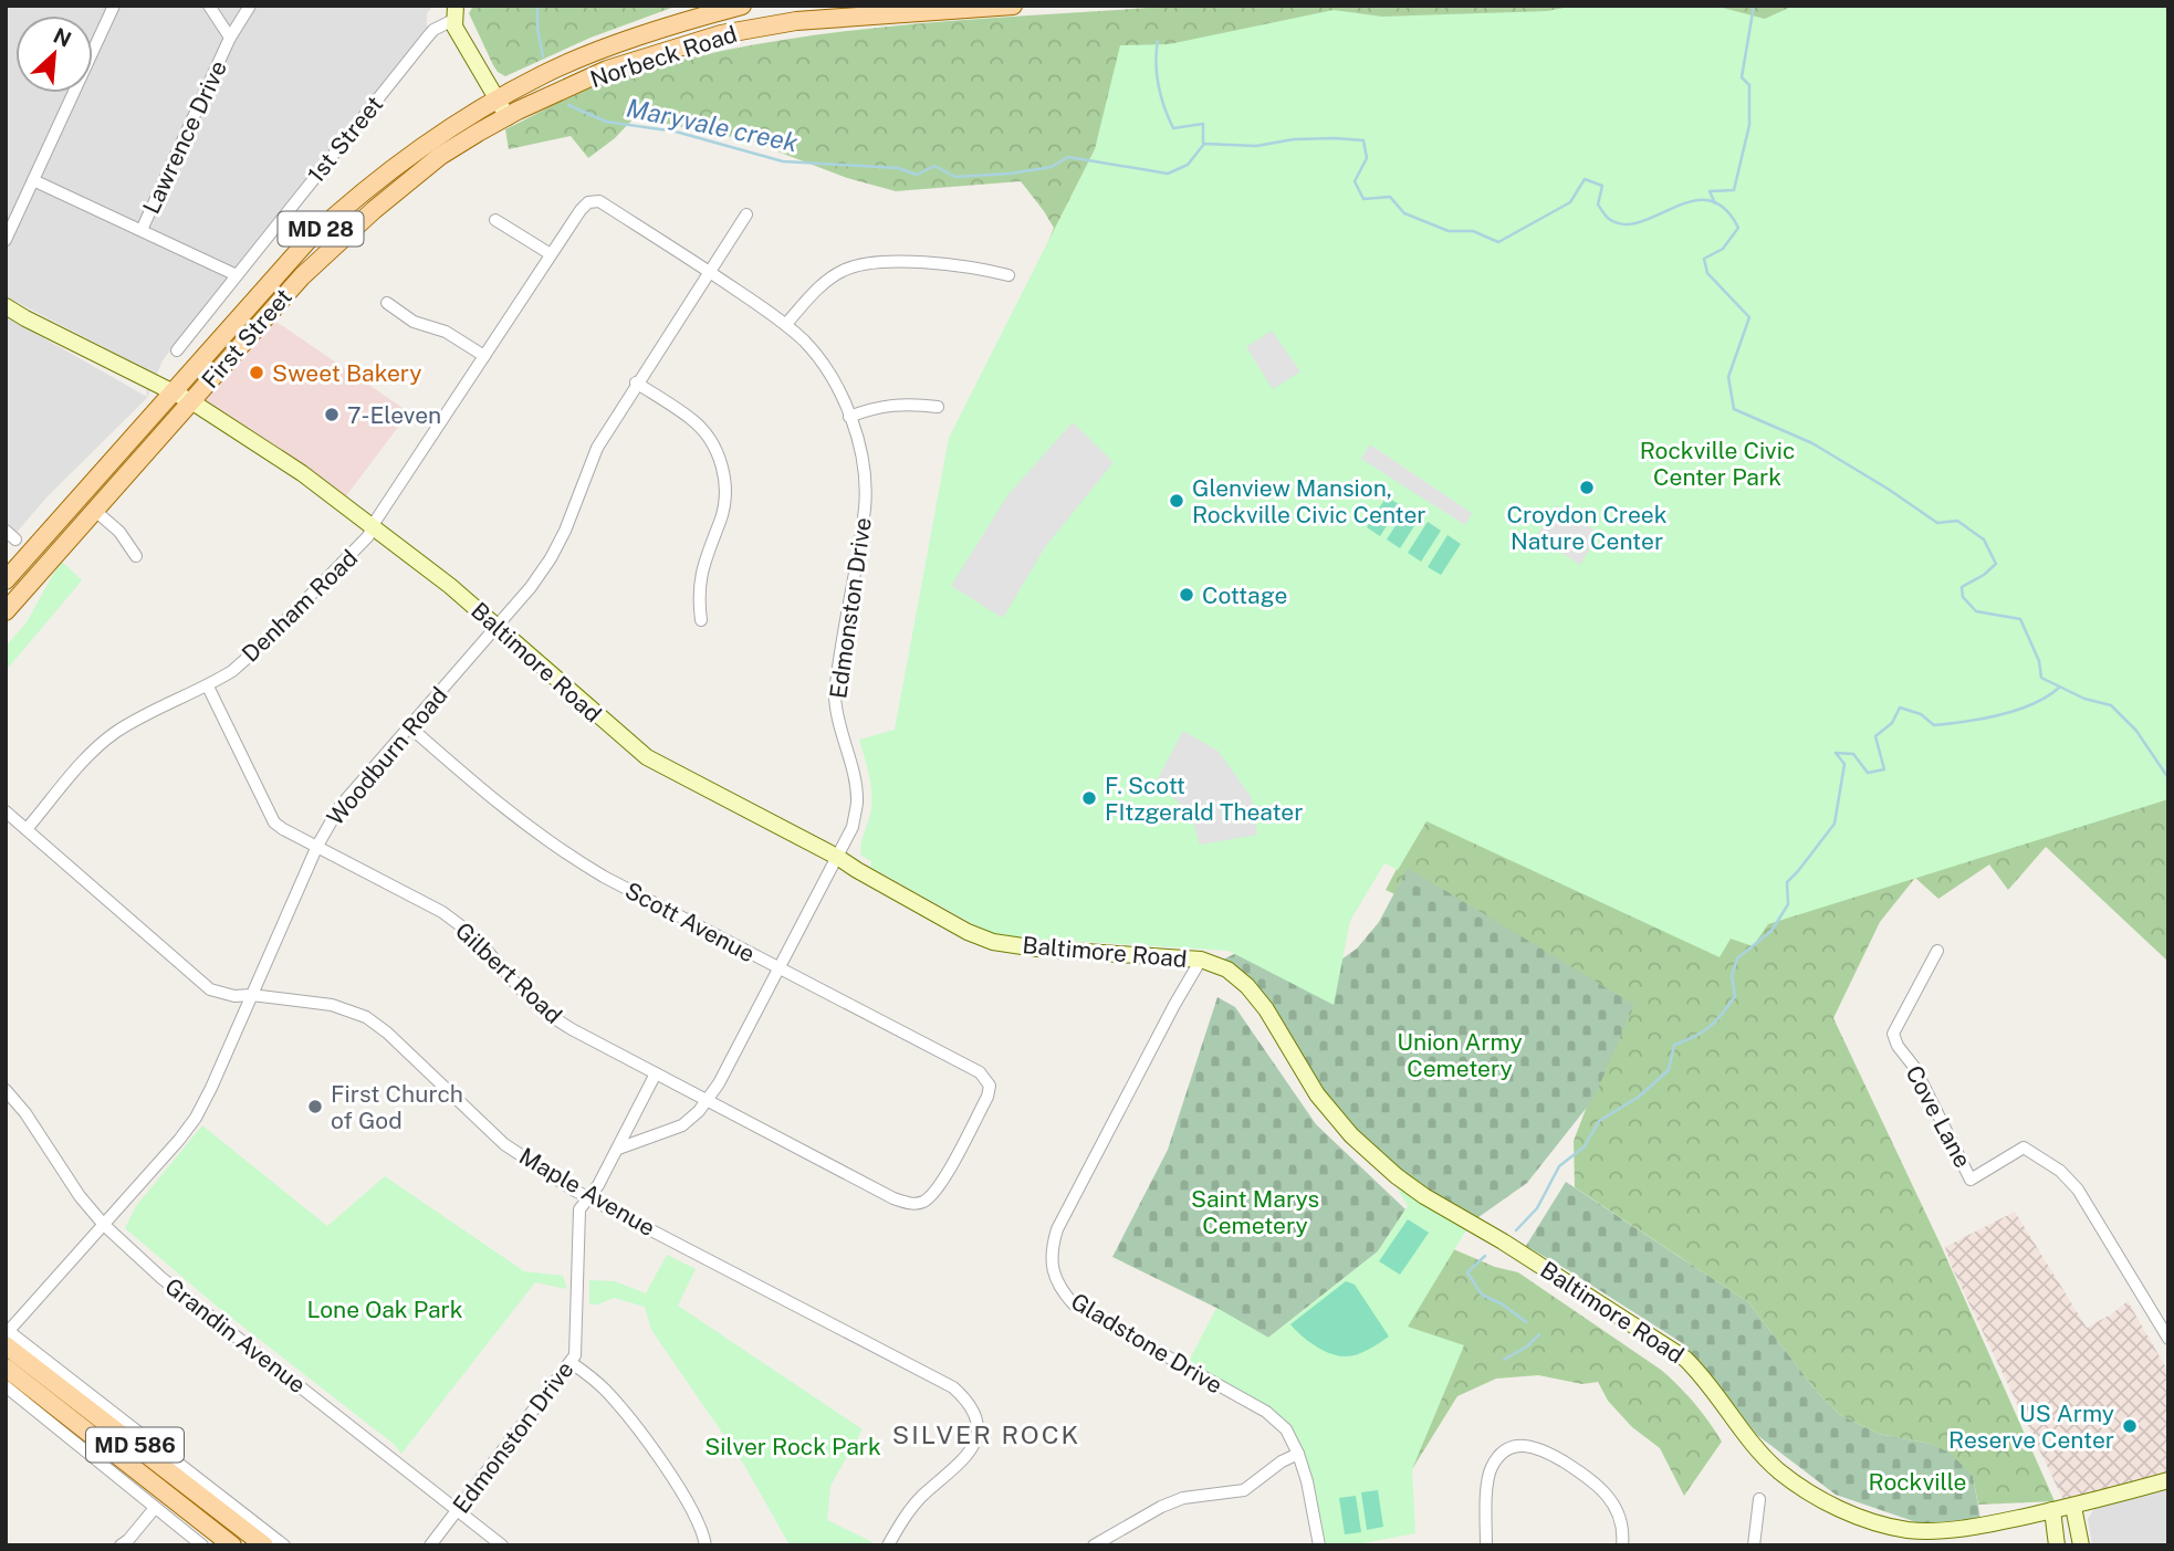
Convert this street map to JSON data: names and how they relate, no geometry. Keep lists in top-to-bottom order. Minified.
{"streets":{"main road":["Norbeck Road","MD 28","First Street","MD 586"],"street":["Lawrence Drive","1st Street","Denham Road","Edmonston Drive","Baltimore Road","Woodburn Road","Scott Avenue","Gilbert Road","Cove Lane","Maple Avenue","Grandin Avenue","Gladstone Drive"]},"crossings":[["Norbeck Road","First Street"],["First Street","Baltimore Road"],["Denham Road","Edmonston Drive"],["Denham Road","Baltimore Road"],["Denham Road","Gilbert Road"],["Denham Road","Maple Avenue"],["Edmonston Drive","Baltimore Road"],["Edmonston Drive","Woodburn Road"],["Edmonston Drive","Scott Avenue"],["Edmonston Drive","Gilbert Road"],["Edmonston Drive","Maple Avenue"],["Edmonston Drive","Grandin Avenue"],["Baltimore Road","Woodburn Road"],["Baltimore Road","Gladstone Drive"],["Woodburn Road","Scott Avenue"],["Woodburn Road","Gilbert Road"],["Woodburn Road","Maple Avenue"],["Woodburn Road","Grandin Avenue"],["Woodburn Road","MD 586"],["Scott Avenue","Gilbert Road"]],"districts":["SILVER ROCK"],"water":["Maryvale creek"],"parks":["Rockville Civic Center Park","Union Army Cemetery","Saint Marys Cemetery","Lone Oak Park","Silver Rock Park","Rockville"],"places":["Sweet Bakery","7-Eleven","Croydon Creek Nature Center","Glenview Mansion, Rockville Civic Center","Cottage","F. Scott FItzgerald Theater","First Church of God","US Army Reserve Center"],"north":"top right"}
